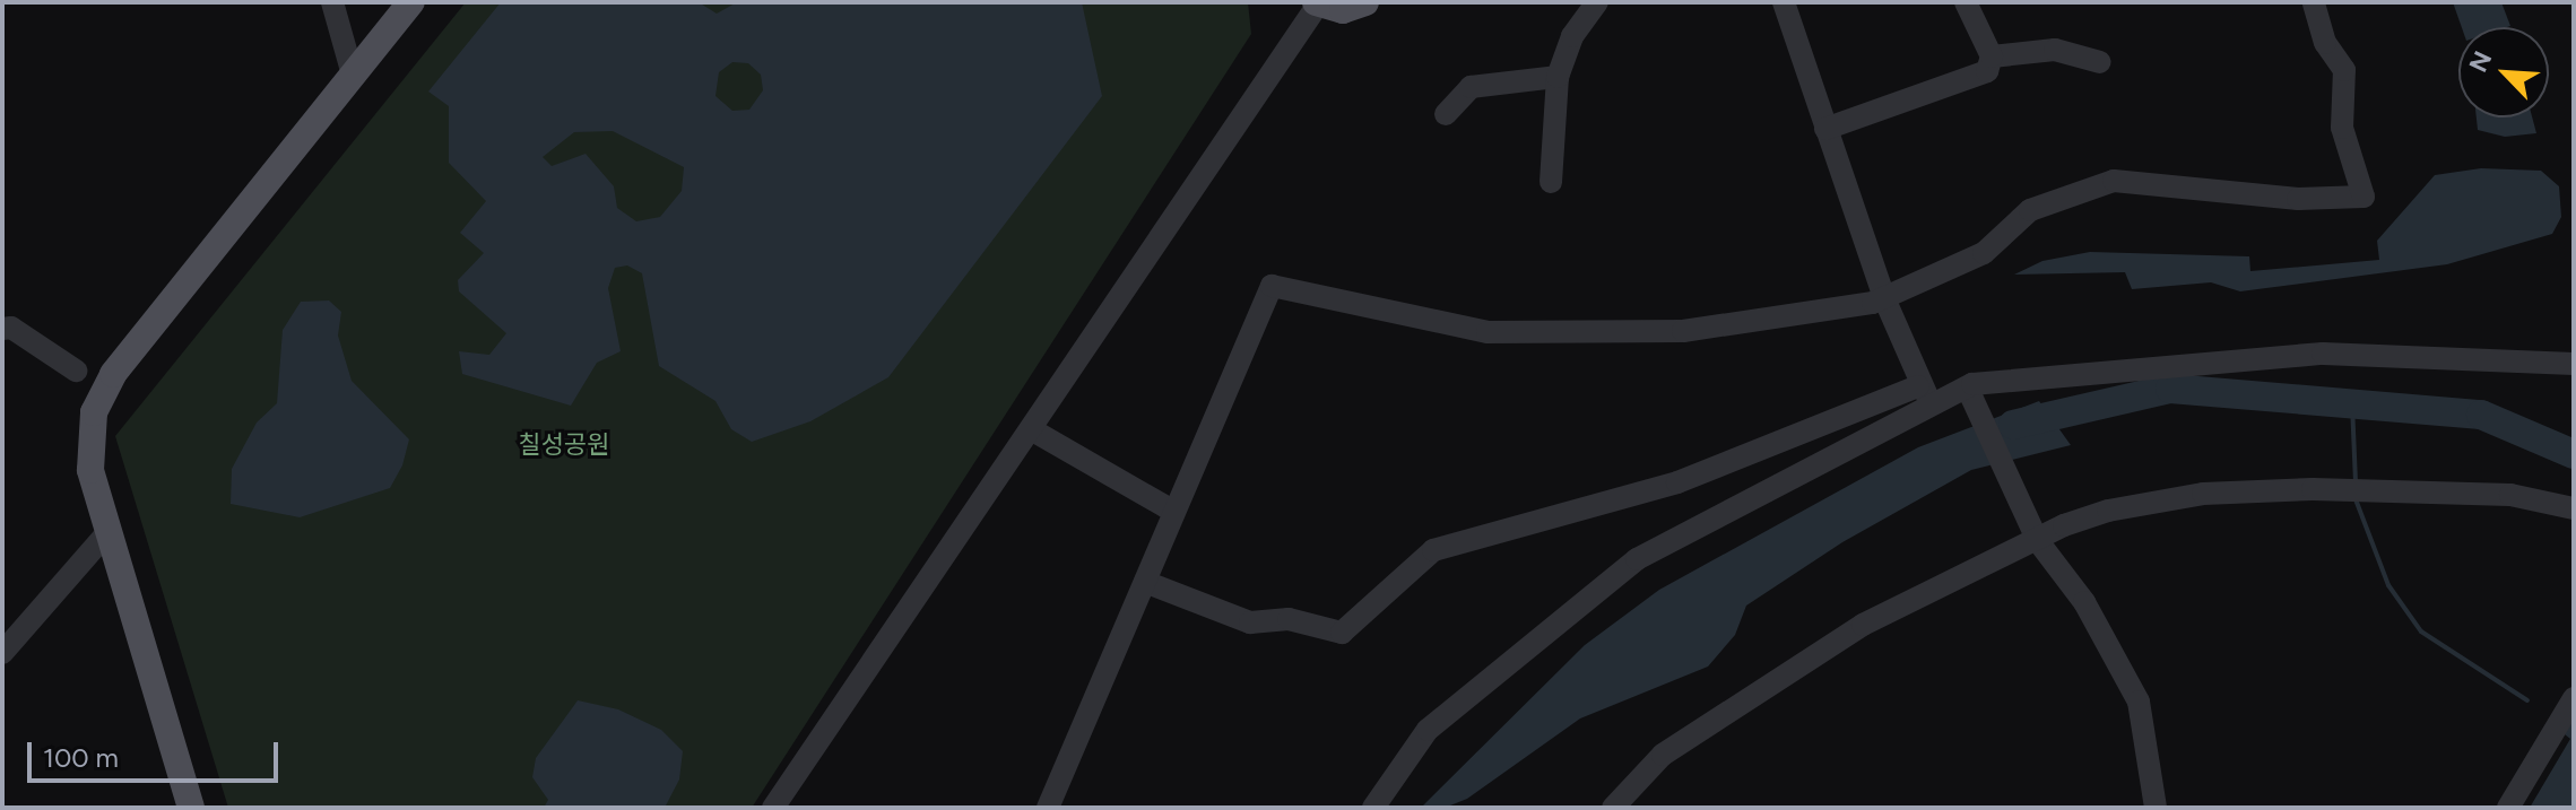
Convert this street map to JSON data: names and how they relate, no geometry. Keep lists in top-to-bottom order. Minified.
{"parks":["칠성공원"],"scale_bar":"100 m","north":"top left"}
